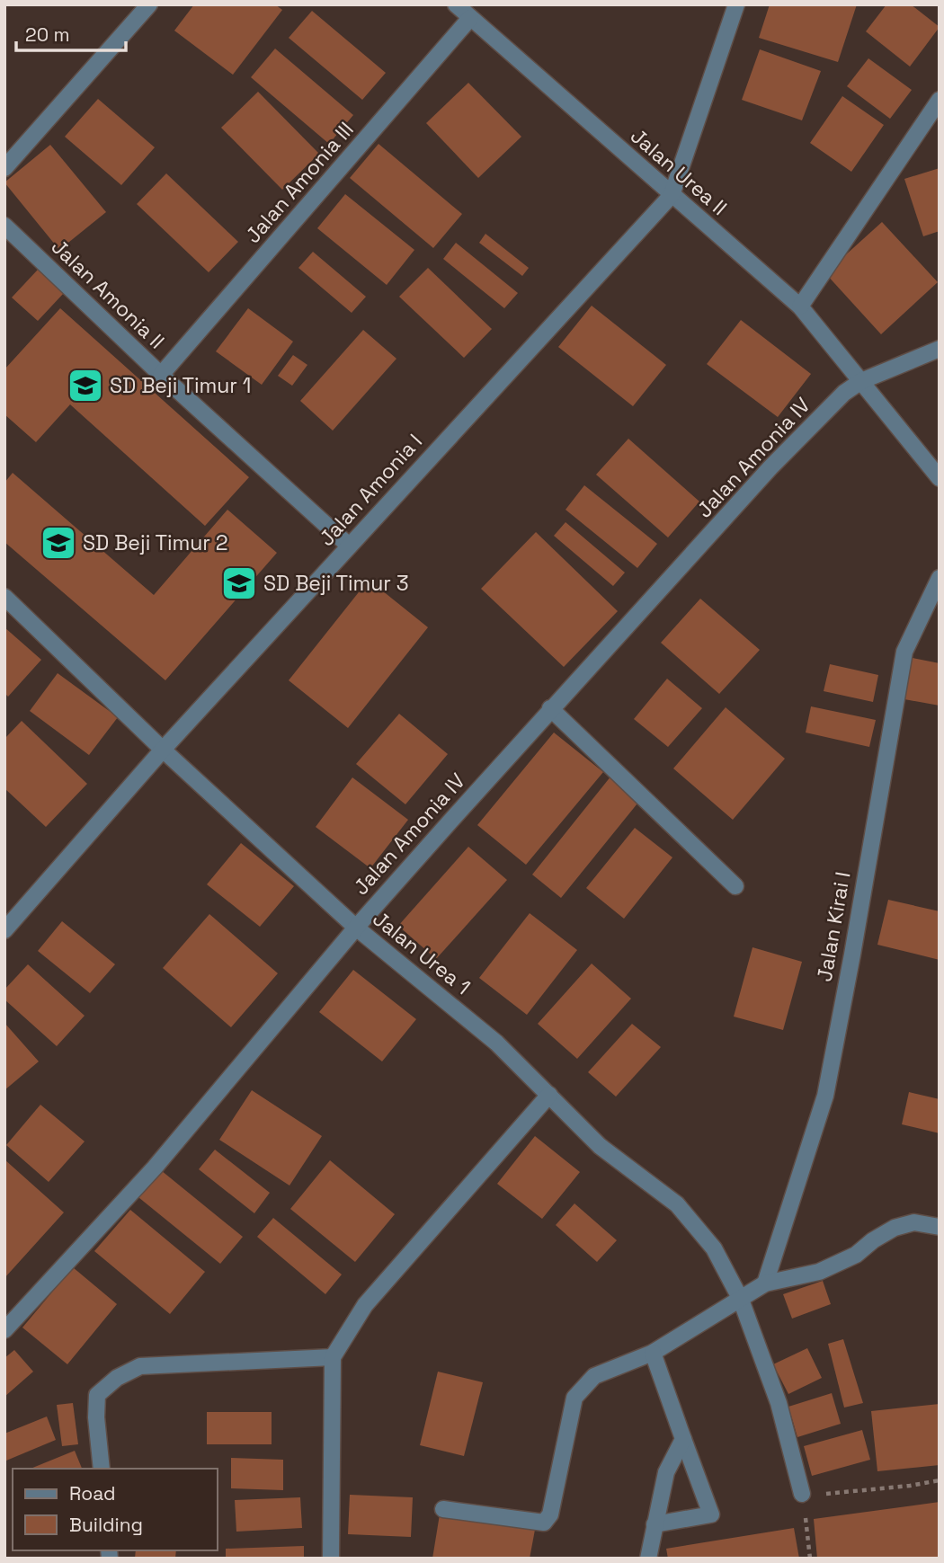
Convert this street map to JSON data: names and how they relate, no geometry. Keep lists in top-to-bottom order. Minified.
{"streets":{"street":["Jalan Urea II","Jalan Amonia III","Jalan Amonia II","Jalan Amonia IV","Jalan Amonia I","Jalan Kirai I","Jalan Urea 1"]},"crossings":[["Jalan Urea II","Jalan Amonia III"],["Jalan Urea II","Jalan Amonia IV"],["Jalan Urea II","Jalan Amonia I"],["Jalan Amonia III","Jalan Amonia II"],["Jalan Amonia II","Jalan Amonia I"],["Jalan Amonia IV","Jalan Urea 1"],["Jalan Amonia I","Jalan Urea 1"]],"places":{"school or university":["SD Beji Timur 1","SD Beji Timur 2","SD Beji Timur 3"]},"legend":["Road","Building"],"scale_bar":"20 m"}
